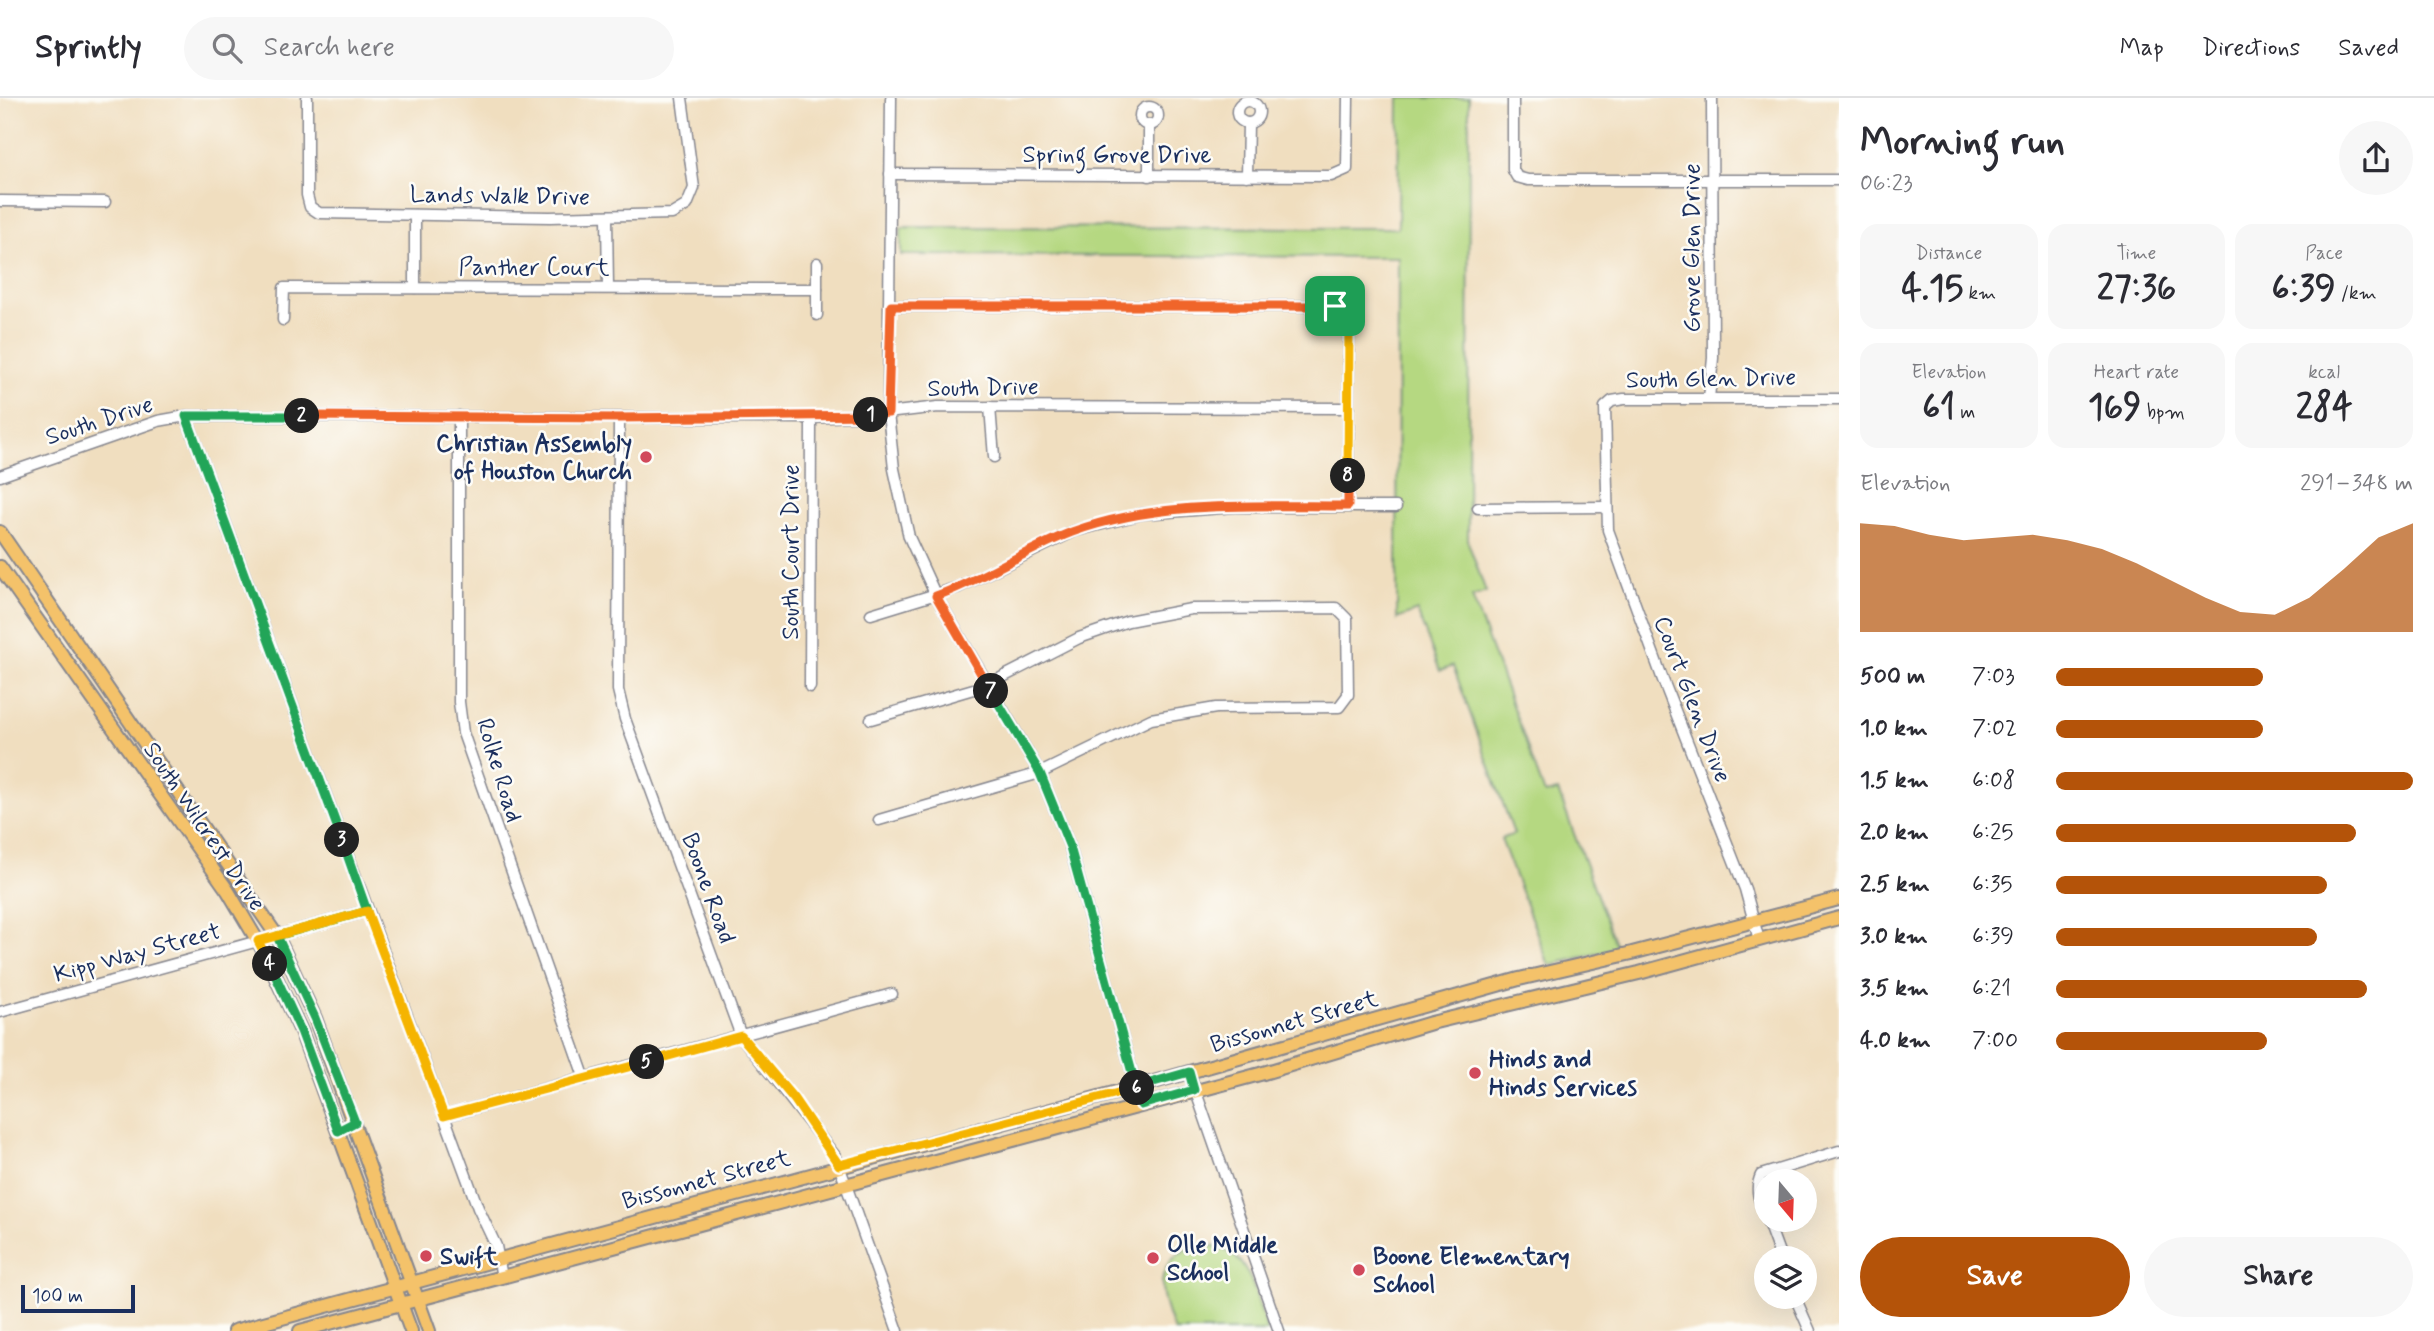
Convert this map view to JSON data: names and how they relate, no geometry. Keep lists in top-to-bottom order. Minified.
{"streets":{"main road":["South Wilcrest Drive","Bissonnet Street"],"street":["Spring Grove Drive","Lands Walk Drive","Grove Glen Drive","Panther Court","South Glen Drive","South Drive","South Court Drive","Court Glen Drive","Rolke Road","Boone Road","Kipp Way Street"]},"crossings":[["Grove Glen Drive","South Glen Drive"],["South Glen Drive","Court Glen Drive"],["South Drive","South Court Drive"],["South Drive","Rolke Road"],["South Drive","Boone Road"],["Court Glen Drive","Bissonnet Street"],["South Wilcrest Drive","Kipp Way Street"],["South Wilcrest Drive","Bissonnet Street"],["Boone Road","Bissonnet Street"]],"places":["Christian Assembly of Houston Church","Hinds and Hinds Services","Swift","Olle Middle School","Boone Elementary School"],"scale_bar":"100 m","north":"bottom","page":{"header":"Sprintly","search":"Search here","nav":["Map","Directions","Saved"],"heading":["Morning run","06:23"],"stats":[["Distance","4.15 km"],["Time","27:36"],["Pace","6:39 /km"],["Elevation","61 m"],["Heart rate","169 bpm"],["kcal","284"]],"pins":["1","2","8","7","3","4","5","6"],"chart":["Elevation","291–348 m"],"list":[{"name":"500 m","note":"7:03"},{"name":"1.0 km","note":"7:02"},{"name":"1.5 km","note":"6:08"},{"name":"2.0 km","note":"6:25"},{"name":"2.5 km","note":"6:35"},{"name":"3.0 km","note":"6:39"},{"name":"3.5 km","note":"6:21"},{"name":"4.0 km","note":"7:00"}],"buttons":["Save","Share"],"scale":"100 m"}}
